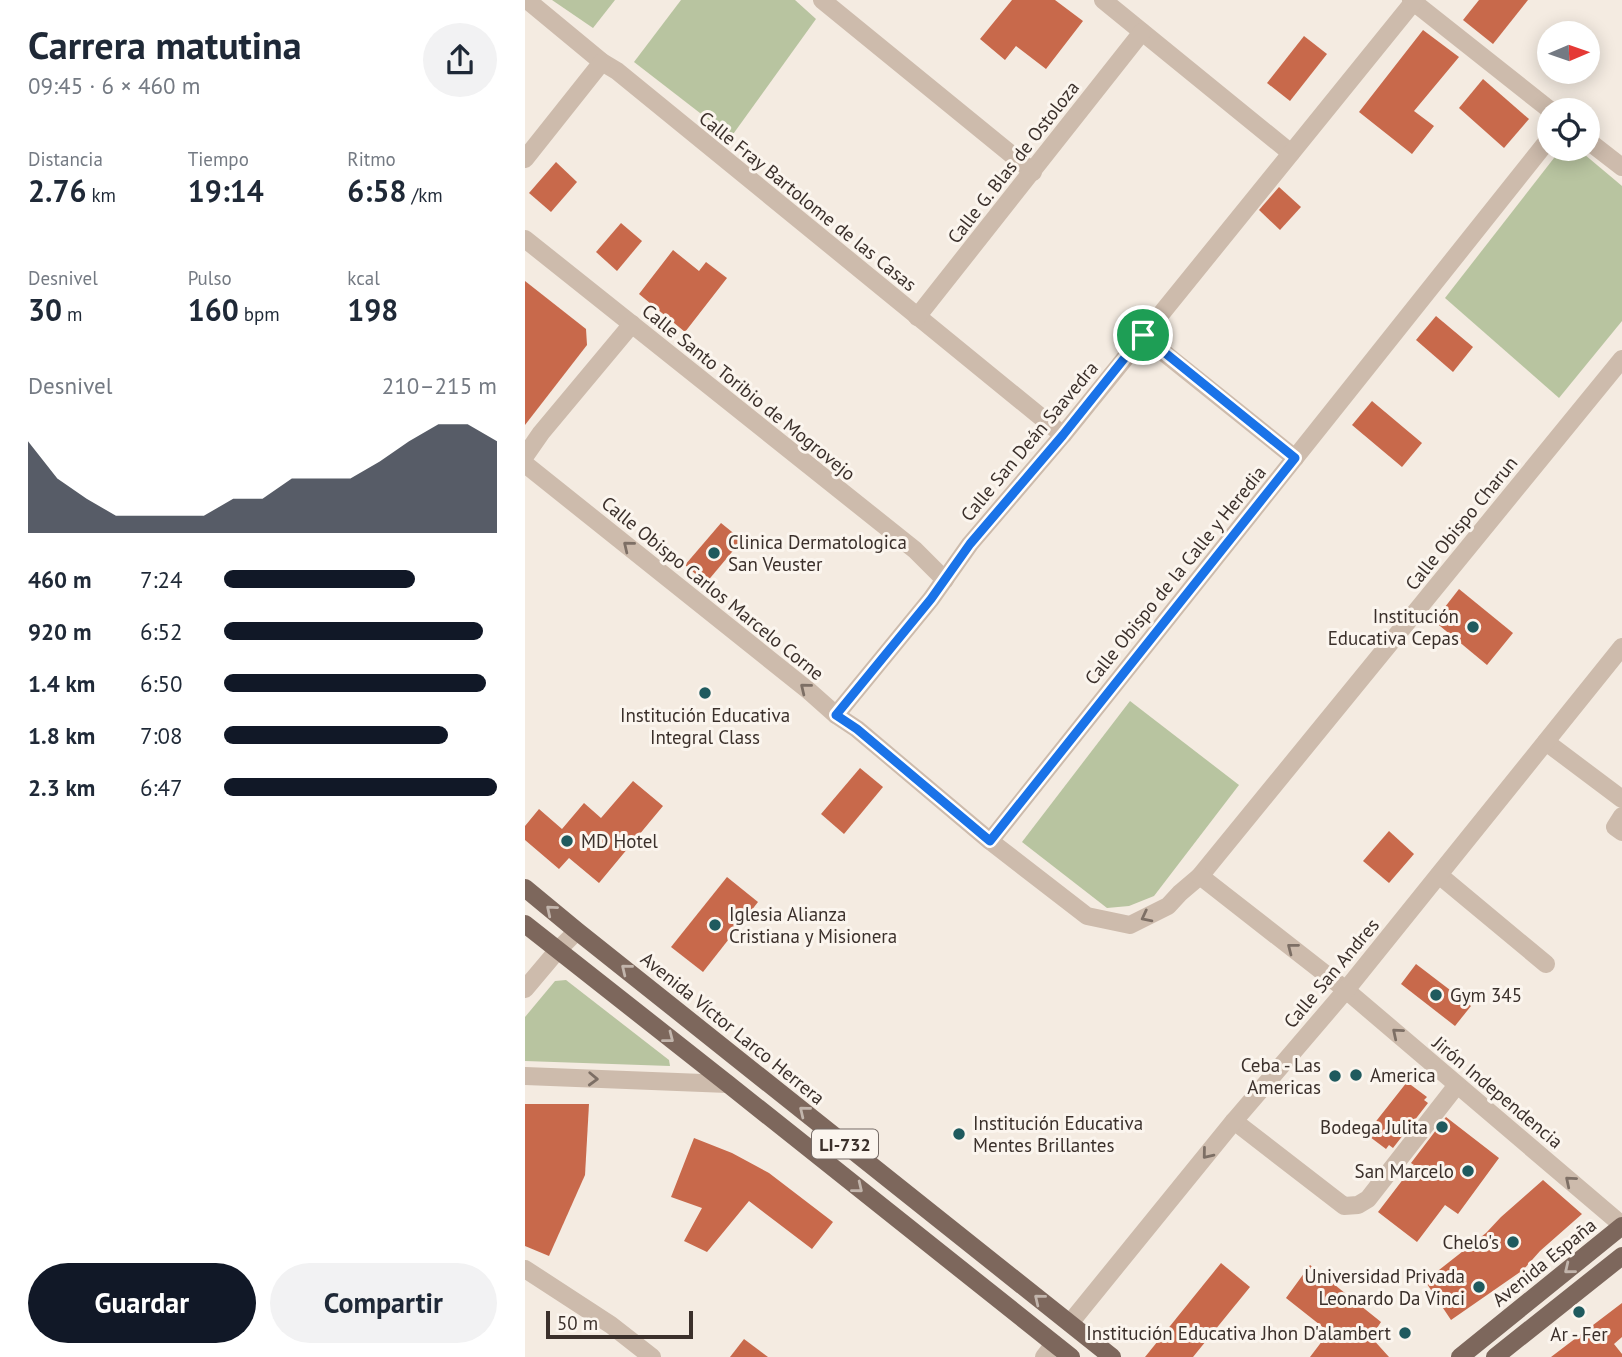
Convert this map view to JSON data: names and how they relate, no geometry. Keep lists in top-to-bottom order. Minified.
{"streets":{"main road":["Avenida Víctor Larco Herrera","LI-732","Avenida España"],"street":["Calle G. Blas de Ostoloza","Calle Fray Bartolome de las Casas","Calle Santo Toribio de Mogrovejo","Calle San Deán Saavedra","Calle Obispo Charun","Calle Obispo de la Calle y Heredia","Calle Obispo Carlos Marcelo Corne","Calle San Andres","Jirón Independencia"]},"crossings":[["Calle G. Blas de Ostoloza","Calle Fray Bartolome de las Casas"],["Calle Fray Bartolome de las Casas","Calle San Deán Saavedra"],["Calle Santo Toribio de Mogrovejo","Calle San Deán Saavedra"],["Calle San Deán Saavedra","Calle Obispo Carlos Marcelo Corne"],["Calle Obispo Charun","Calle Obispo Carlos Marcelo Corne"],["Calle Obispo de la Calle y Heredia","Calle Obispo Carlos Marcelo Corne"],["Calle San Andres","Avenida Víctor Larco Herrera"],["Calle San Andres","Jirón Independencia"],["Jirón Independencia","Avenida España"]],"one_way":["Calle Obispo Carlos Marcelo Corne"],"places":["Clinica Dermatologica San Veuster","Institución Educativa Cepas","Institución Educativa Integral Class","MD Hotel","Iglesia Alianza Cristiana y Misionera","Gym 345","America","Ceba - Las Americas","Bodega Julita","Institución Educativa Mentes Brillantes","San Marcelo","Chelo's","Universidad Privada Leonardo Da Vinci","Ar - Fer","Institución Educativa Jhon D'alambert"],"scale_bar":"50 m","north":"right","page":{"heading":["Carrera matutina","09:45 · 6 × 460 m"],"stats":[["Distancia","2.76 km"],["Tiempo","19:14"],["Ritmo","6:58 /km"],["Desnivel","30 m"],["Pulso","160 bpm"],["kcal","198"]],"chart":["Desnivel","210–215 m"],"list":[{"name":"460 m","note":"7:24"},{"name":"920 m","note":"6:52"},{"name":"1.4 km","note":"6:50"},{"name":"1.8 km","note":"7:08"},{"name":"2.3 km","note":"6:47"}],"buttons":["Guardar","Compartir"],"scale":"50 m"}}
